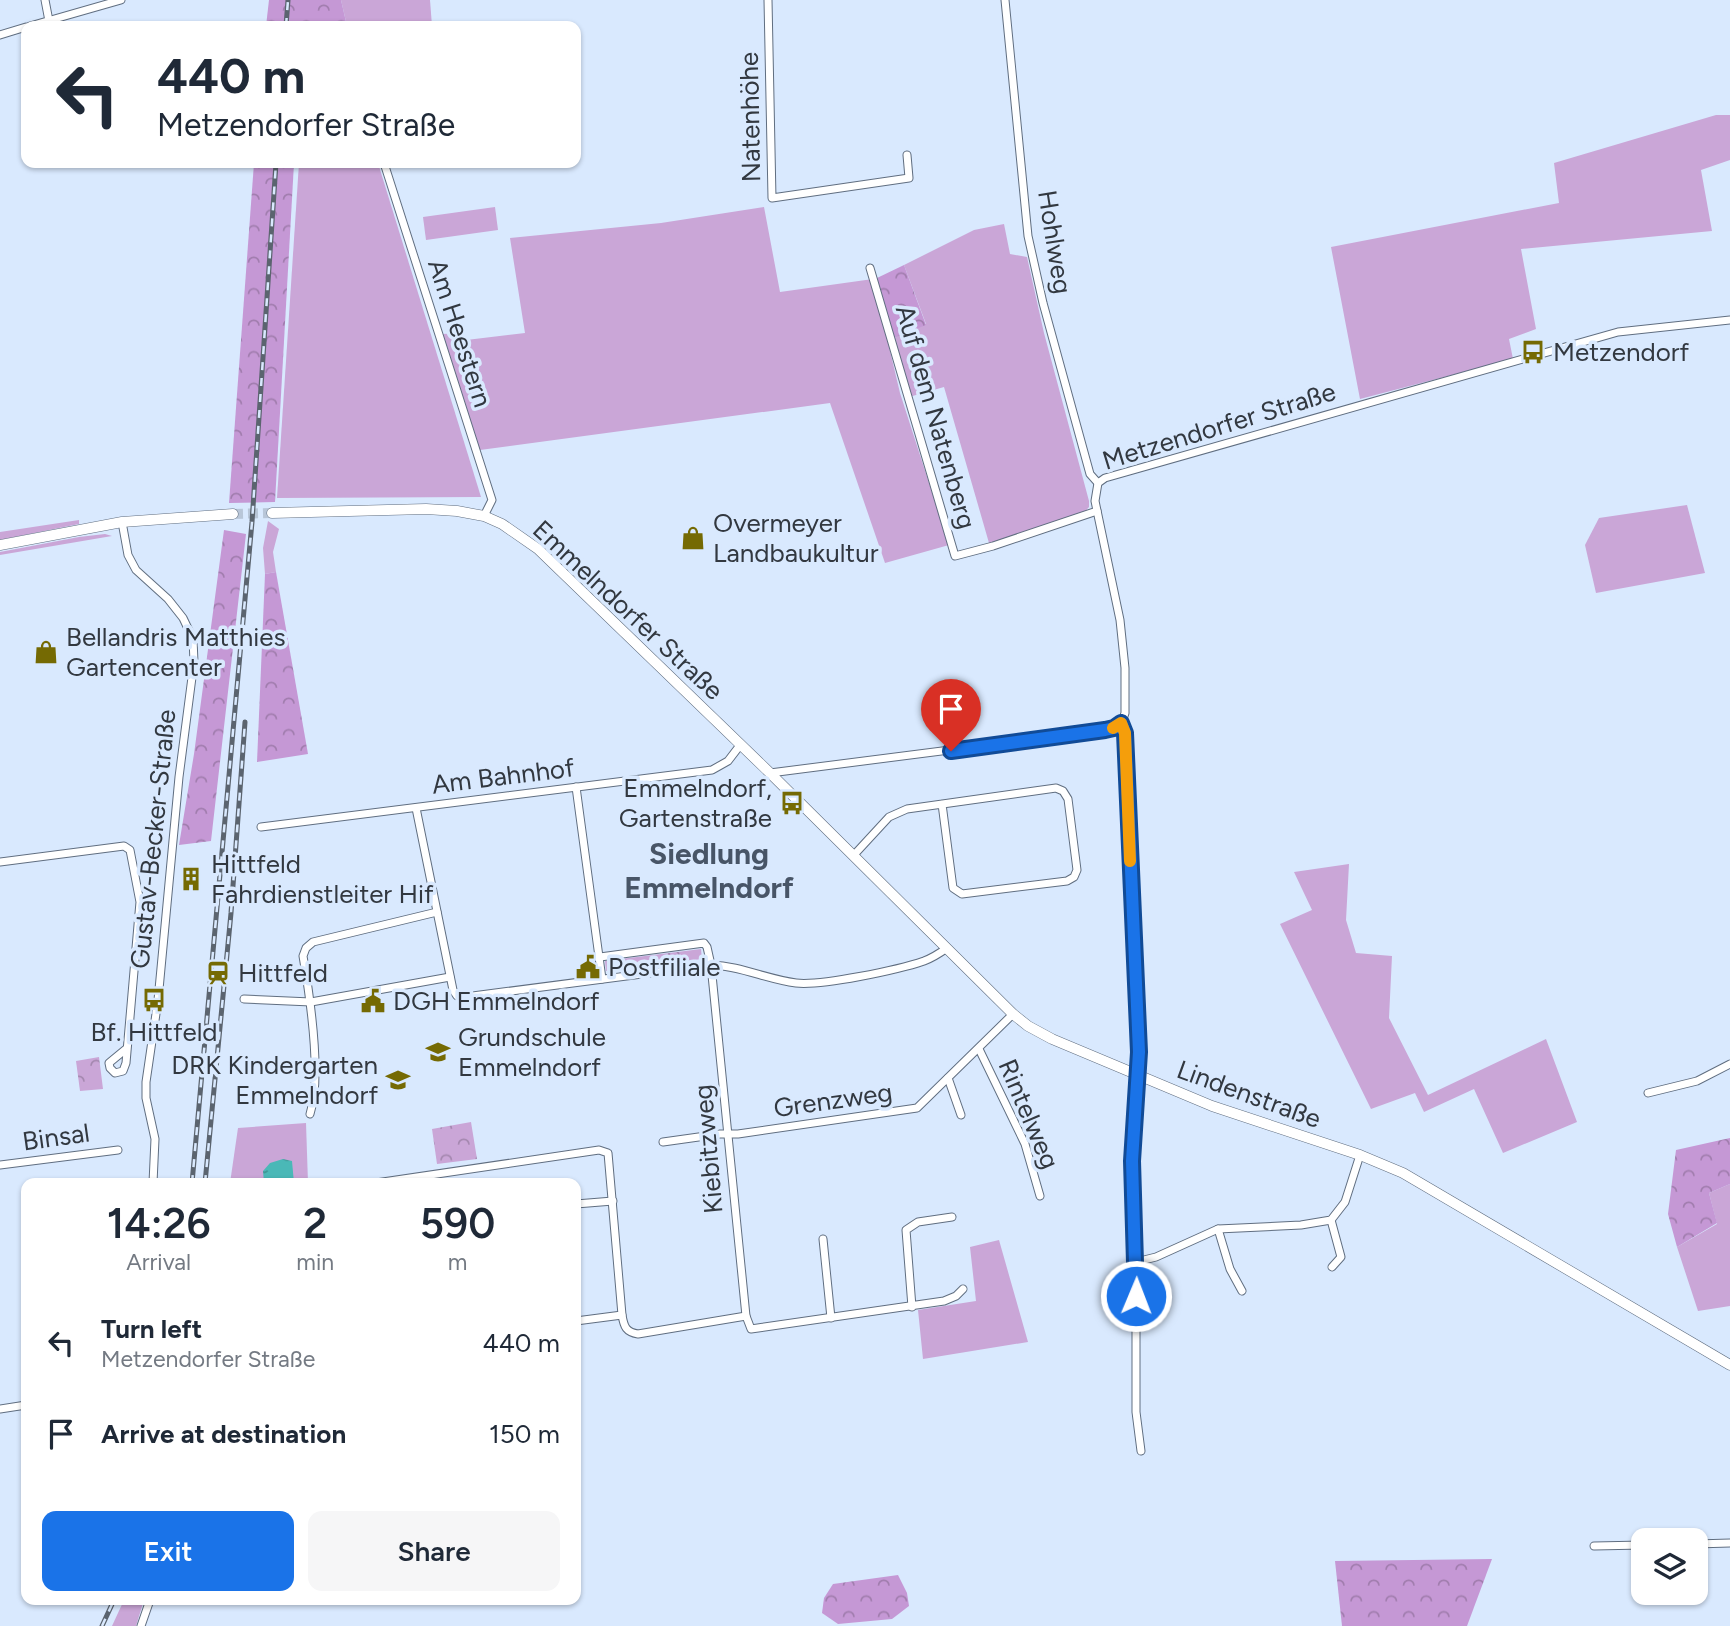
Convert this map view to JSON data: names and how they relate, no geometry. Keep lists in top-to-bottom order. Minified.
{"streets":{"street":["Natenhöhe","Hohlweg","Am Heestern","Auf dem Natenberg","Metzendorfer Straße","Emmelndorfer Straße","Am Bahnhof","Gustav-Becker-Straße","Lindenstraße","Grenzweg","Rintelweg","Binsal","Kiebitzweg"]},"crossings":[["Hohlweg","Metzendorfer Straße"],["Am Heestern","Emmelndorfer Straße"],["Auf dem Natenberg","Metzendorfer Straße"],["Metzendorfer Straße","Lindenstraße"],["Emmelndorfer Straße","Am Bahnhof"],["Emmelndorfer Straße","Lindenstraße"],["Lindenstraße","Grenzweg"],["Grenzweg","Rintelweg"],["Grenzweg","Kiebitzweg"]],"districts":["Siedlung Emmelndorf"],"places":{"bus stop":["Metzendorf","Emmelndorf, Gartenstraße","Bf. Hittfeld"],"shop":["Overmeyer Landbaukultur","Bellandris Matthies Gartencenter"],"building":["Hittfeld Fahrdienstleiter Hif"],"public building":["Postfiliale","DGH Emmelndorf"],"station":["Hittfeld"],"school or university":["Grundschule Emmelndorf","DRK Kindergarten Emmelndorf"]},"page":{"turn":["440 m","Metzendorfer Straße"],"eta":["14:26","Arrival","2","min","590","m"],"list":[{"name":"Turn left","note":"Metzendorfer Straße","value":"440 m"},{"name":"Arrive at destination","value":"150 m"}],"buttons":["Exit","Share"]}}
